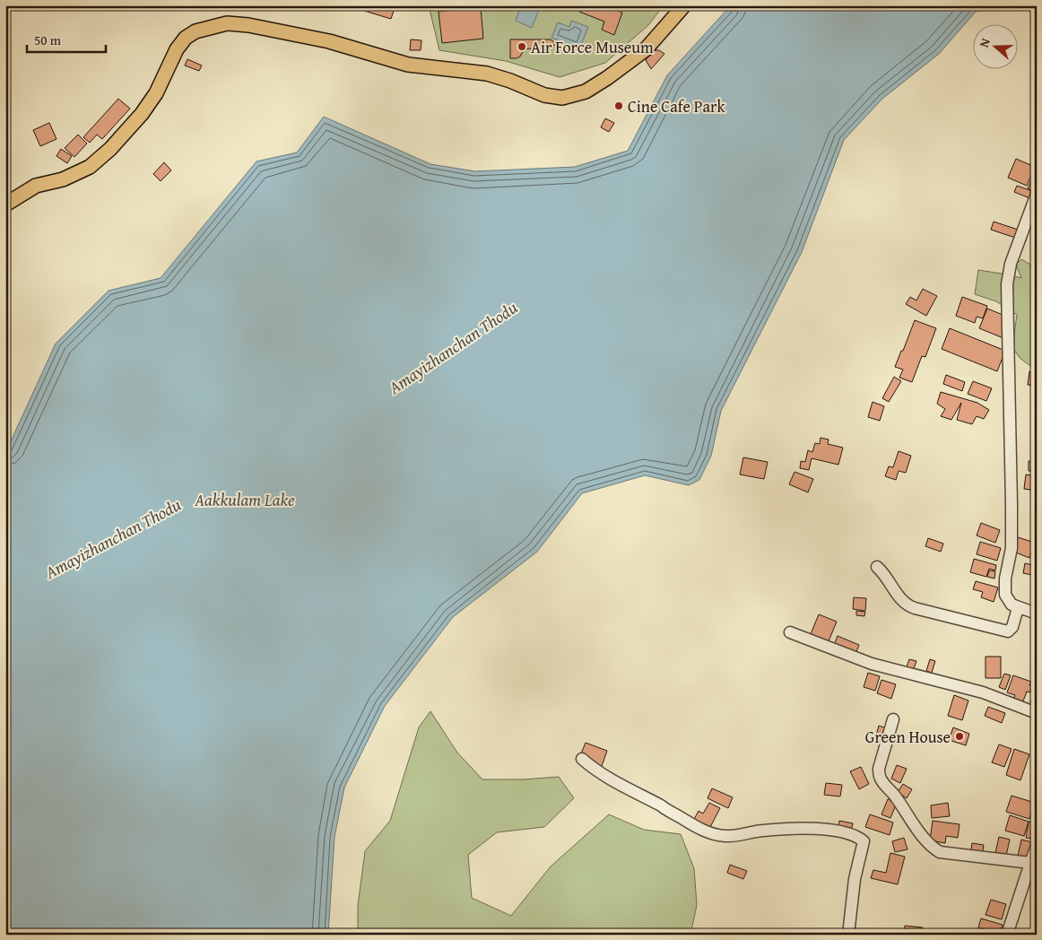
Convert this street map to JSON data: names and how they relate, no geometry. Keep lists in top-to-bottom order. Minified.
{"water":["Amayizhanchan Thodu","Aakkulam Lake"],"places":["Air Force Museum","Cine Cafe Park","Green House"],"scale_bar":"50 m","north":"left"}
